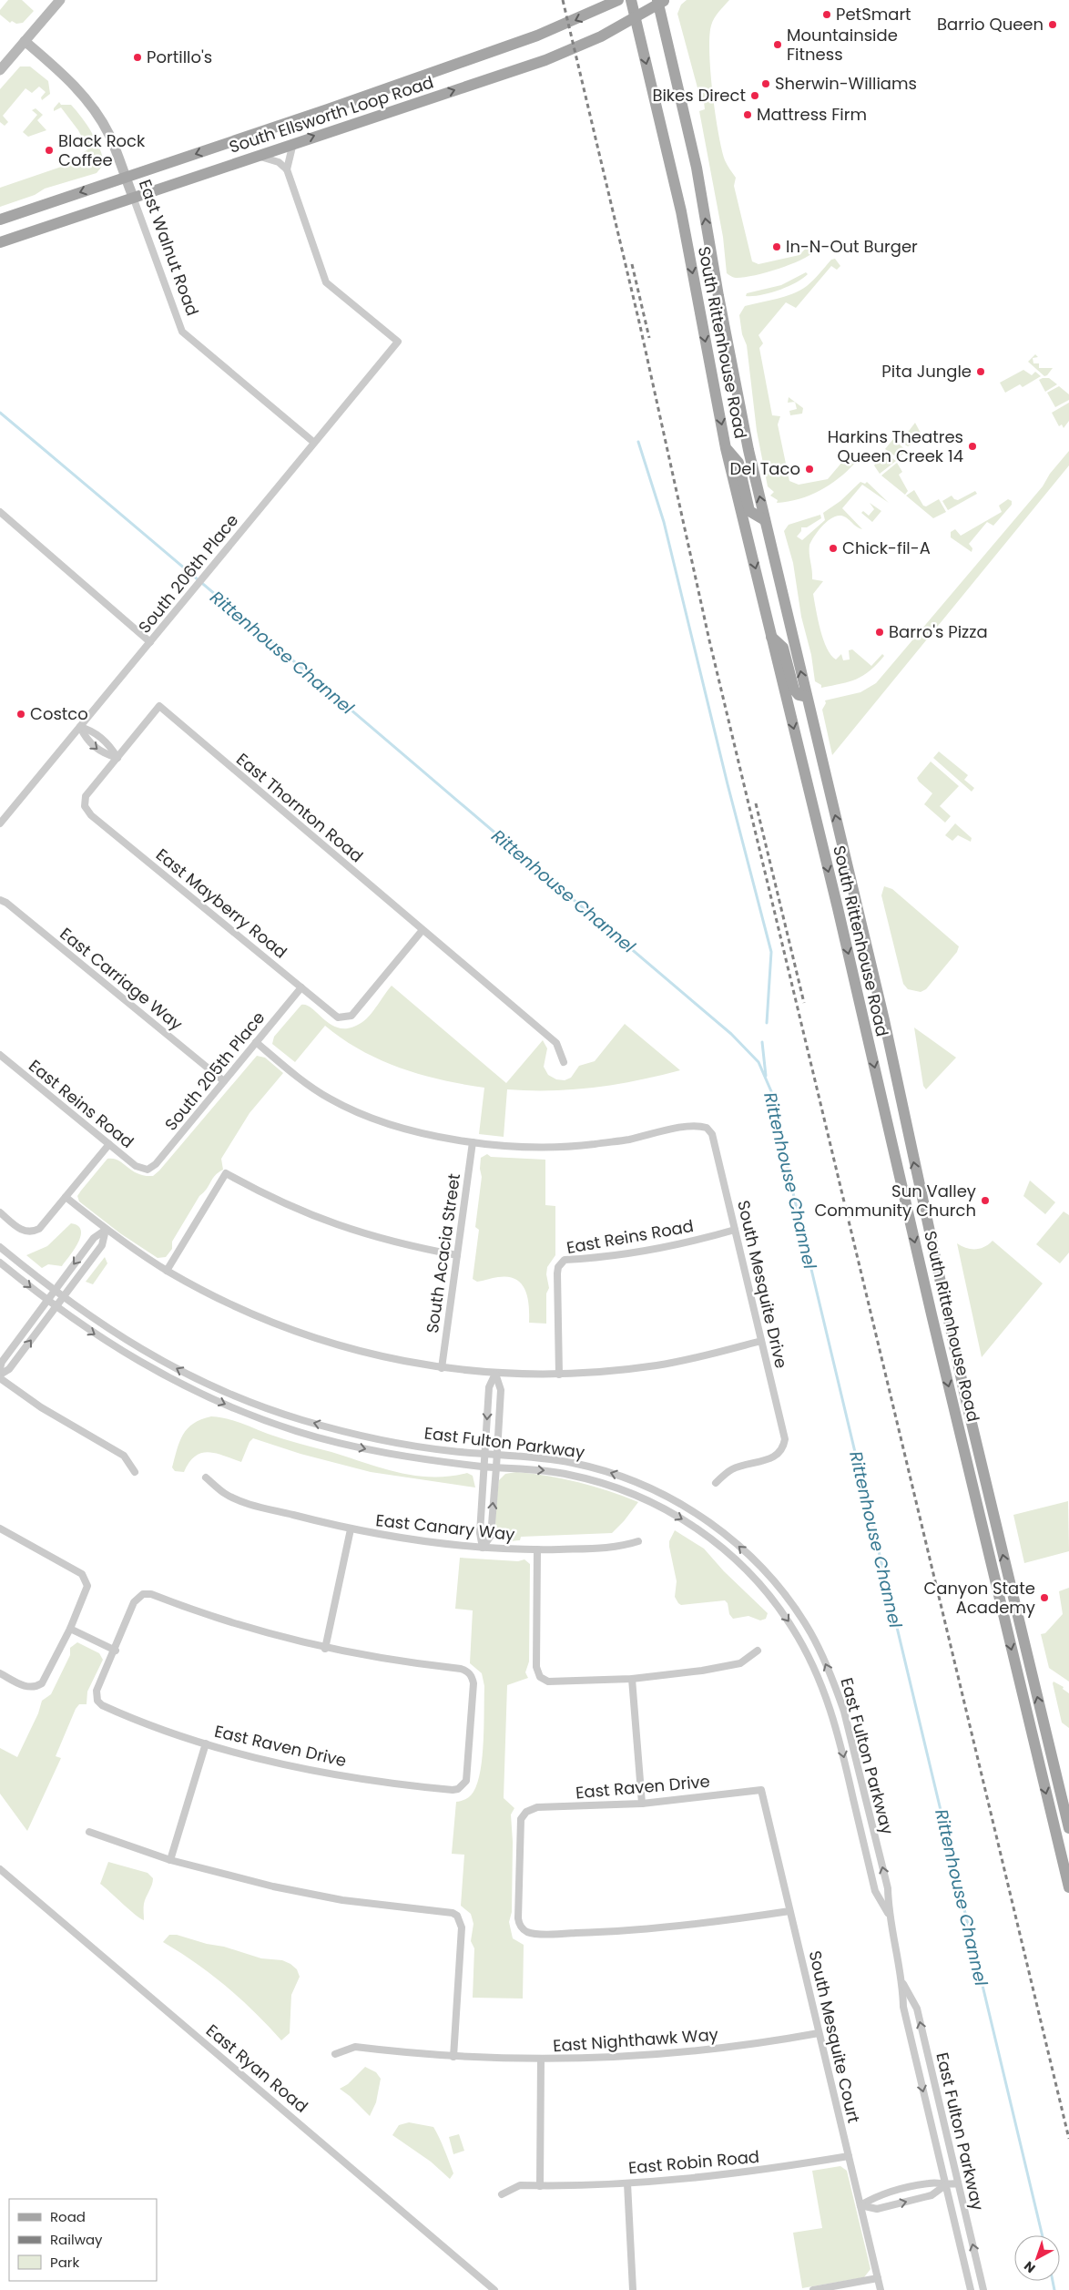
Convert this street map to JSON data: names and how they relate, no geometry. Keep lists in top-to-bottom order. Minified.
{"streets":{"main road":["South Ellsworth Loop Road","South Rittenhouse Road"],"street":["East Walnut Road","South 206th Place","East Thornton Road","East Mayberry Road","East Carriage Way","South 205th Place","East Reins Road","South Acacia Street","South Mesquite Drive","East Fulton Parkway","East Canary Way","East Raven Drive","South Mesquite Court","East Nighthawk Way","East Ryan Road","East Robin Road"]},"crossings":[["South Ellsworth Loop Road","East Walnut Road"],["South Ellsworth Loop Road","South Rittenhouse Road"],["East Walnut Road","South 206th Place"],["East Thornton Road","East Mayberry Road"],["East Mayberry Road","South 205th Place"],["East Carriage Way","South 205th Place"],["South 205th Place","East Reins Road"],["East Reins Road","South Mesquite Drive"],["South Acacia Street","South Mesquite Drive"],["East Raven Drive","South Mesquite Court"],["South Mesquite Court","East Nighthawk Way"],["South Mesquite Court","East Robin Road"]],"water":["Rittenhouse Channel"],"places":["PetSmart","Barrio Queen","Mountainside Fitness","Portillo's","Sherwin-Williams","Bikes Direct","Mattress Firm","Black Rock Coffee","In-N-Out Burger","Pita Jungle","Harkins Theatres Queen Creek 14","Del Taco","Chick-fil-A","Barro's Pizza","Costco","Sun Valley Community Church","Canyon State Academy"],"legend":["Road","Railway","Park"],"north":"bottom left"}
